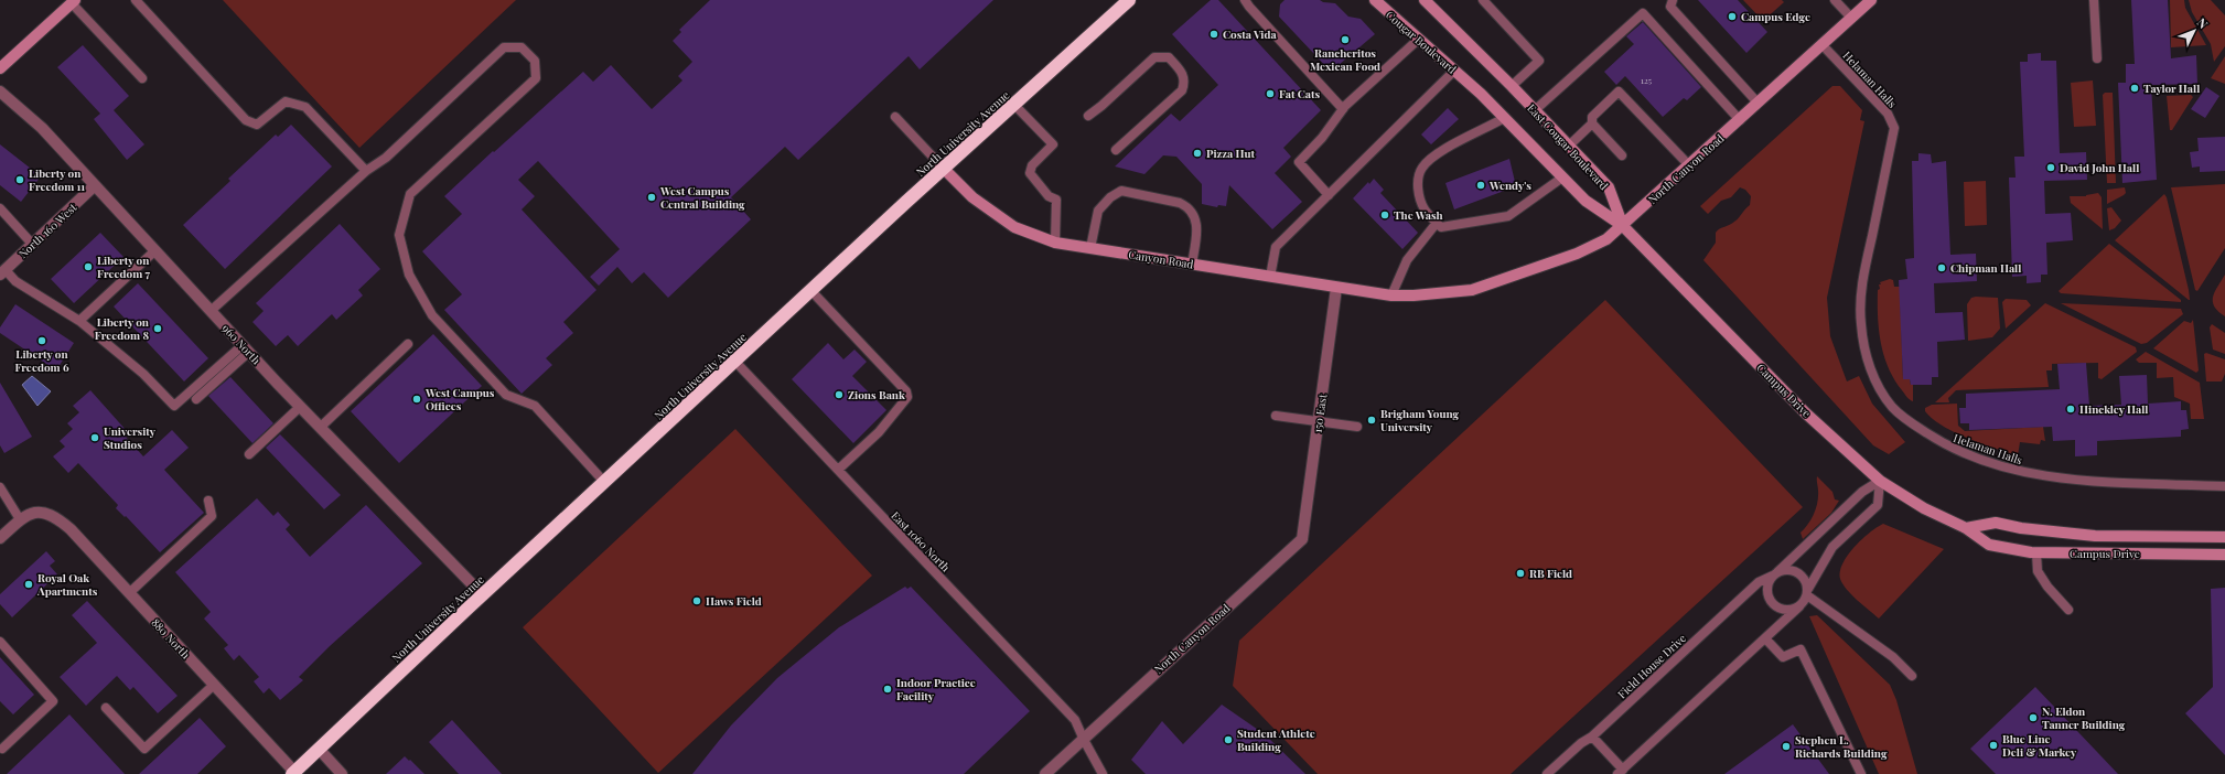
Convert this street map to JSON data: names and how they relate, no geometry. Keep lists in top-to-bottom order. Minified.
{"streets":{"highway":["North University Avenue"],"main road":["Cougar Boulevard","East Cougar Boulevard","North Canyon Road","Canyon Road","Campus Drive"],"street":["North 160 West","960 North","150 East","880 North"],"lane":["Helaman Halls","East 1060 North","Field House Drive"]},"crossings":[["Cougar Boulevard","East Cougar Boulevard"],["Helaman Halls","North Canyon Road"],["North University Avenue","Canyon Road"],["North University Avenue","960 North"],["North University Avenue","East 1060 North"],["North University Avenue","880 North"],["East Cougar Boulevard","North Canyon Road"],["East Cougar Boulevard","Campus Drive"],["North Canyon Road","Canyon Road"],["North Canyon Road","Campus Drive"],["North Canyon Road","150 East"],["North Canyon Road","East 1060 North"],["North 160 West","960 North"],["Canyon Road","150 East"],["Campus Drive","Field House Drive"]],"places":["Campus Edge","Costa Vida","Rancheritos Mexican Food","Taylor Hall","Fat Cats","Pizza Hut","David John Hall","Liberty on Freedom 11","Wendy's","West Campus Central Building","The Wash","Liberty on Freedom 7","Chipman Hall","Liberty on Freedom 8","Liberty on Freedom 6","Zions Bank","West Campus Offices","Hinckley Hall","Brigham Young University","University Studios","RB Field","Royal Oak Apartments","Haws Field","Indoor Practice Facility","N. Eldon Tanner Building","Student Athlete Building","Blue Line Deli & Markey","Stephen L. Richards Building"],"house_numbers":["125"],"north":"top right"}
